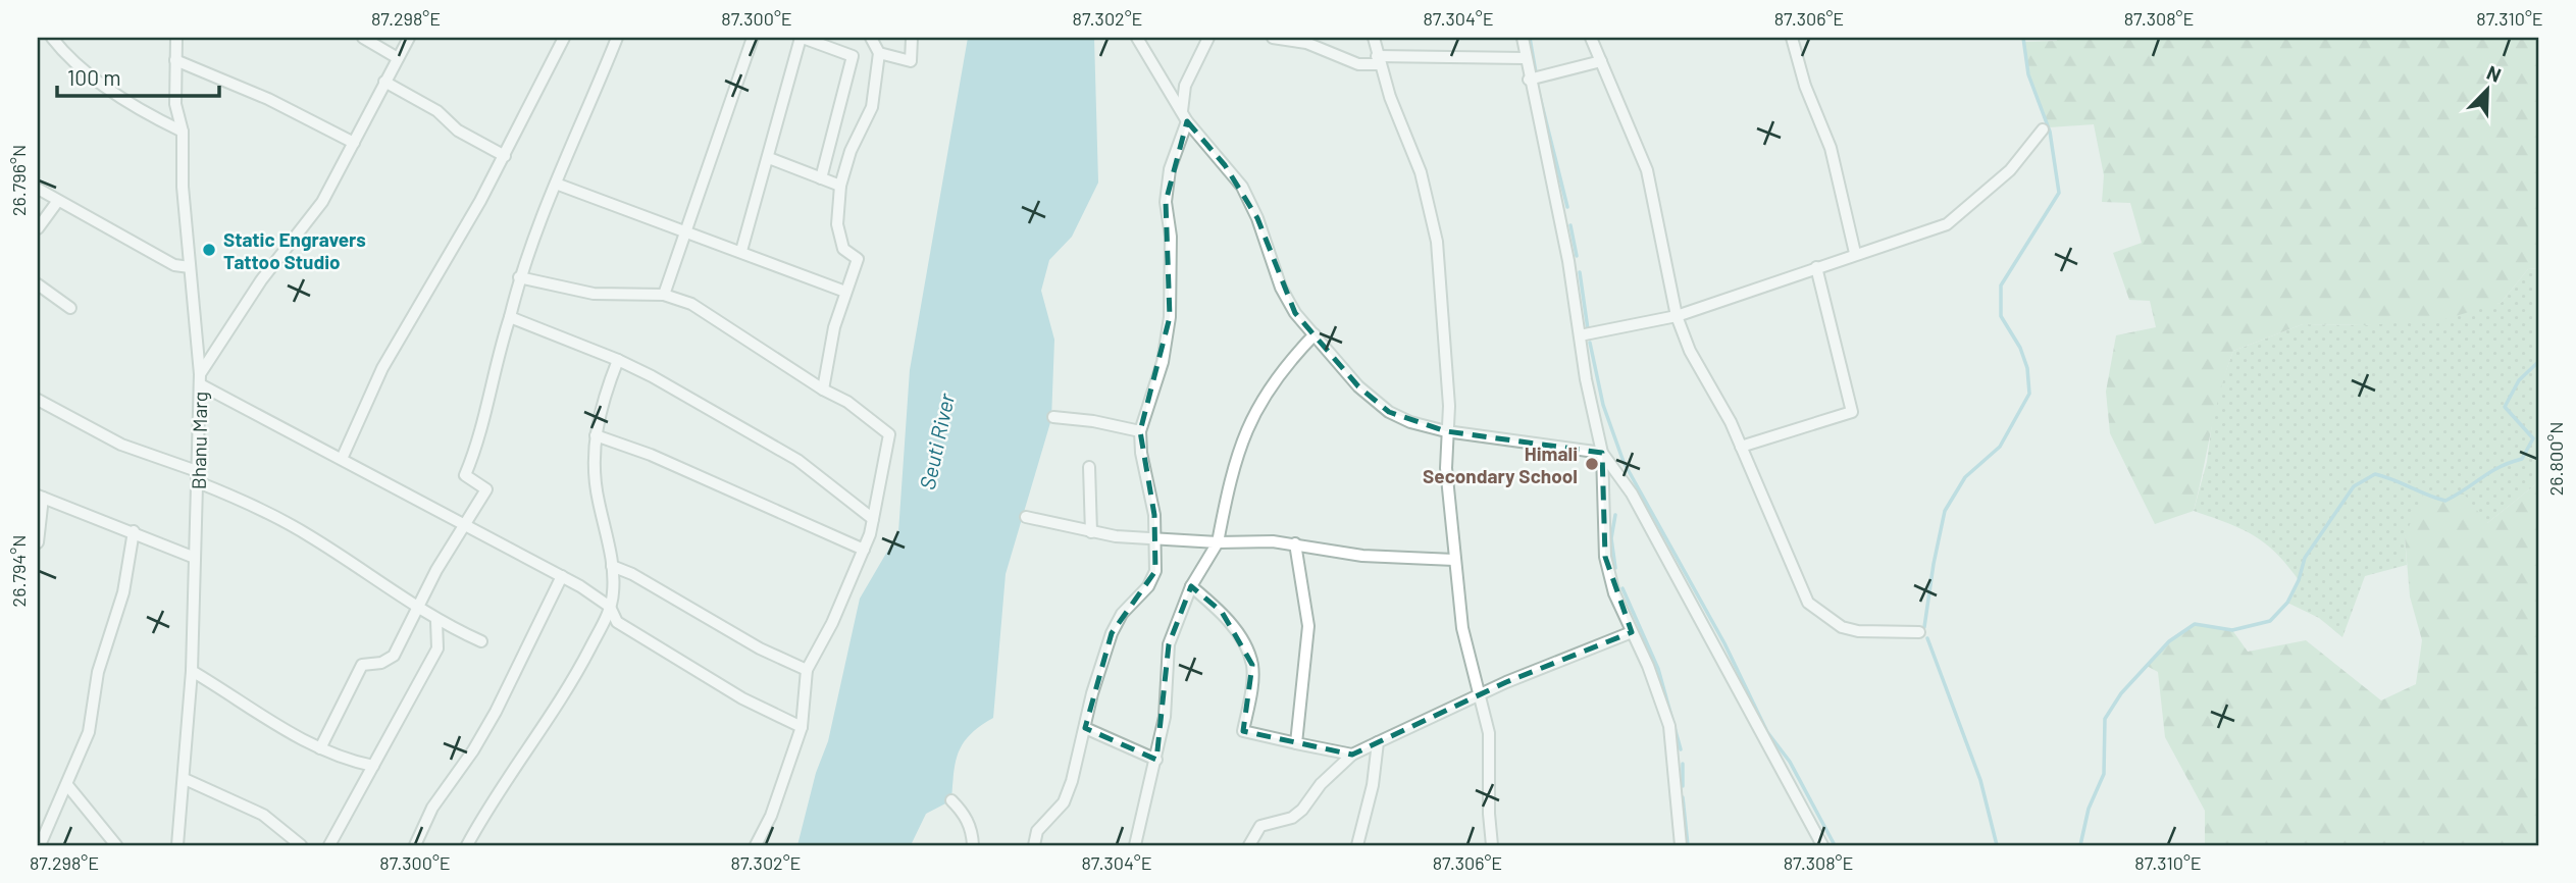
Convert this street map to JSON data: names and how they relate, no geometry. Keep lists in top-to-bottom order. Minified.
{"streets":{"street":["Bhanu Marg"]},"water":["Seuti River"],"places":["Static Engravers Tattoo Studio","Himali Secondary School"],"scale_bar":"100 m","north":"top right","coordinates":["87.298°E","87.300°E","87.302°E","87.304°E","87.306°E","87.308°E","87.310°E","26.796°N","26.800°N","26.794°N"]}
